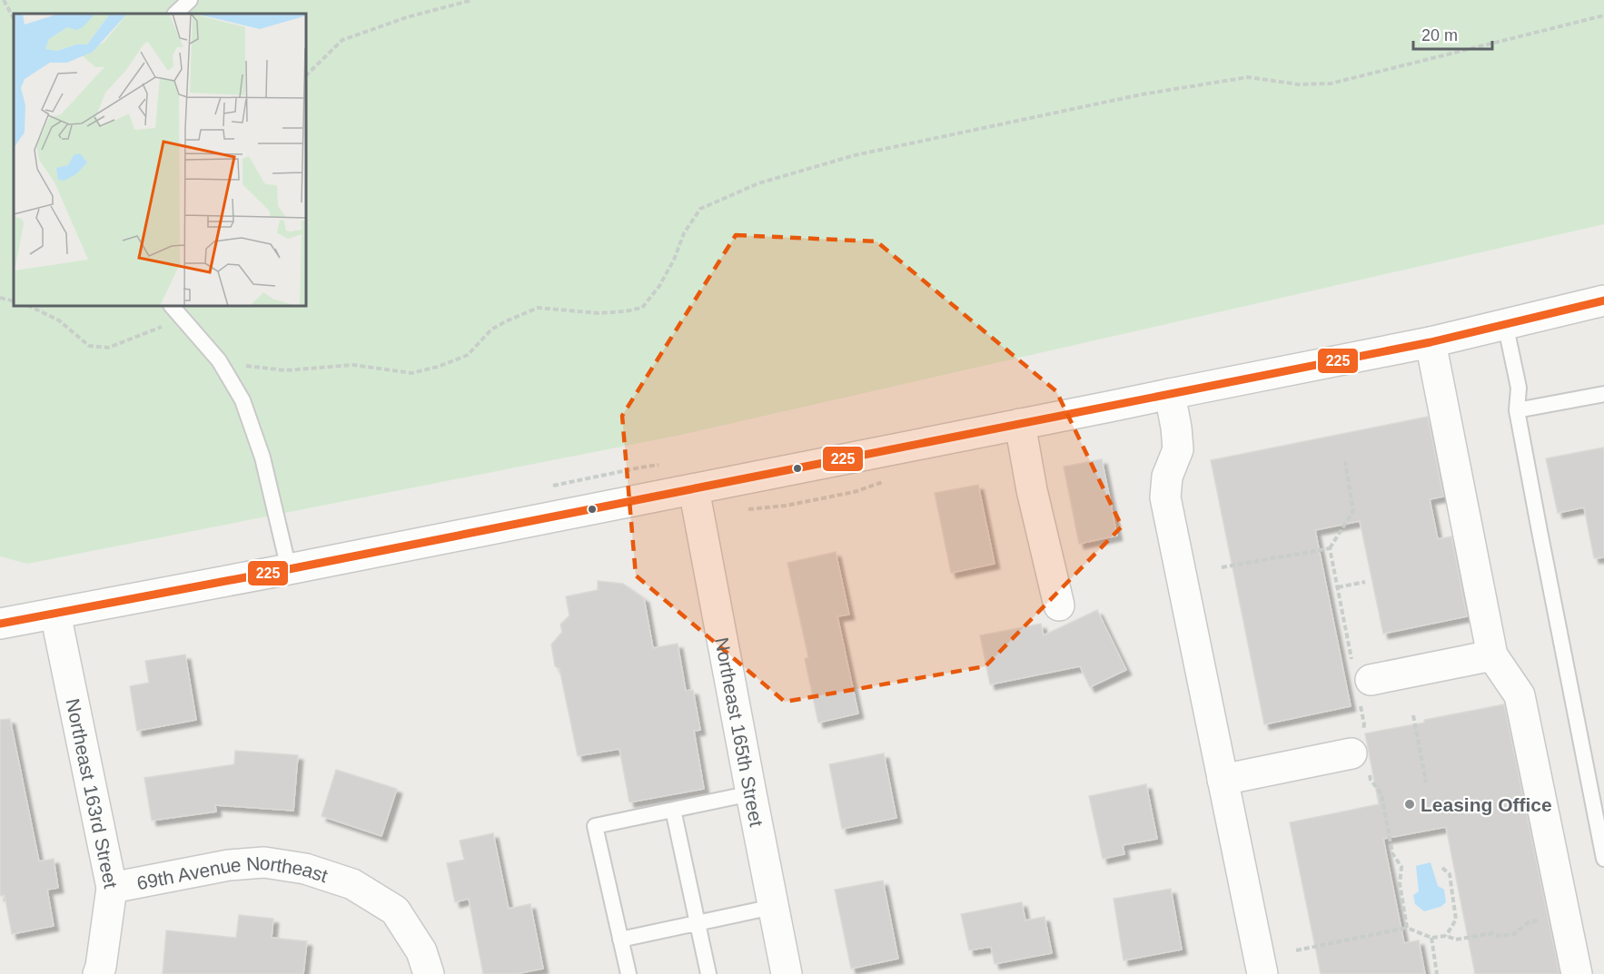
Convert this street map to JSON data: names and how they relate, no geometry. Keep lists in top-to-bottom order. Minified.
{"streets":{"street":["Northeast 165th Street","Northeast 163rd Street","69th Avenue Northeast"]},"crossings":[["Northeast 163rd Street","69th Avenue Northeast"]],"places":["Leasing Office"],"lines":["transit line 225"],"scale_bar":"20 m"}
